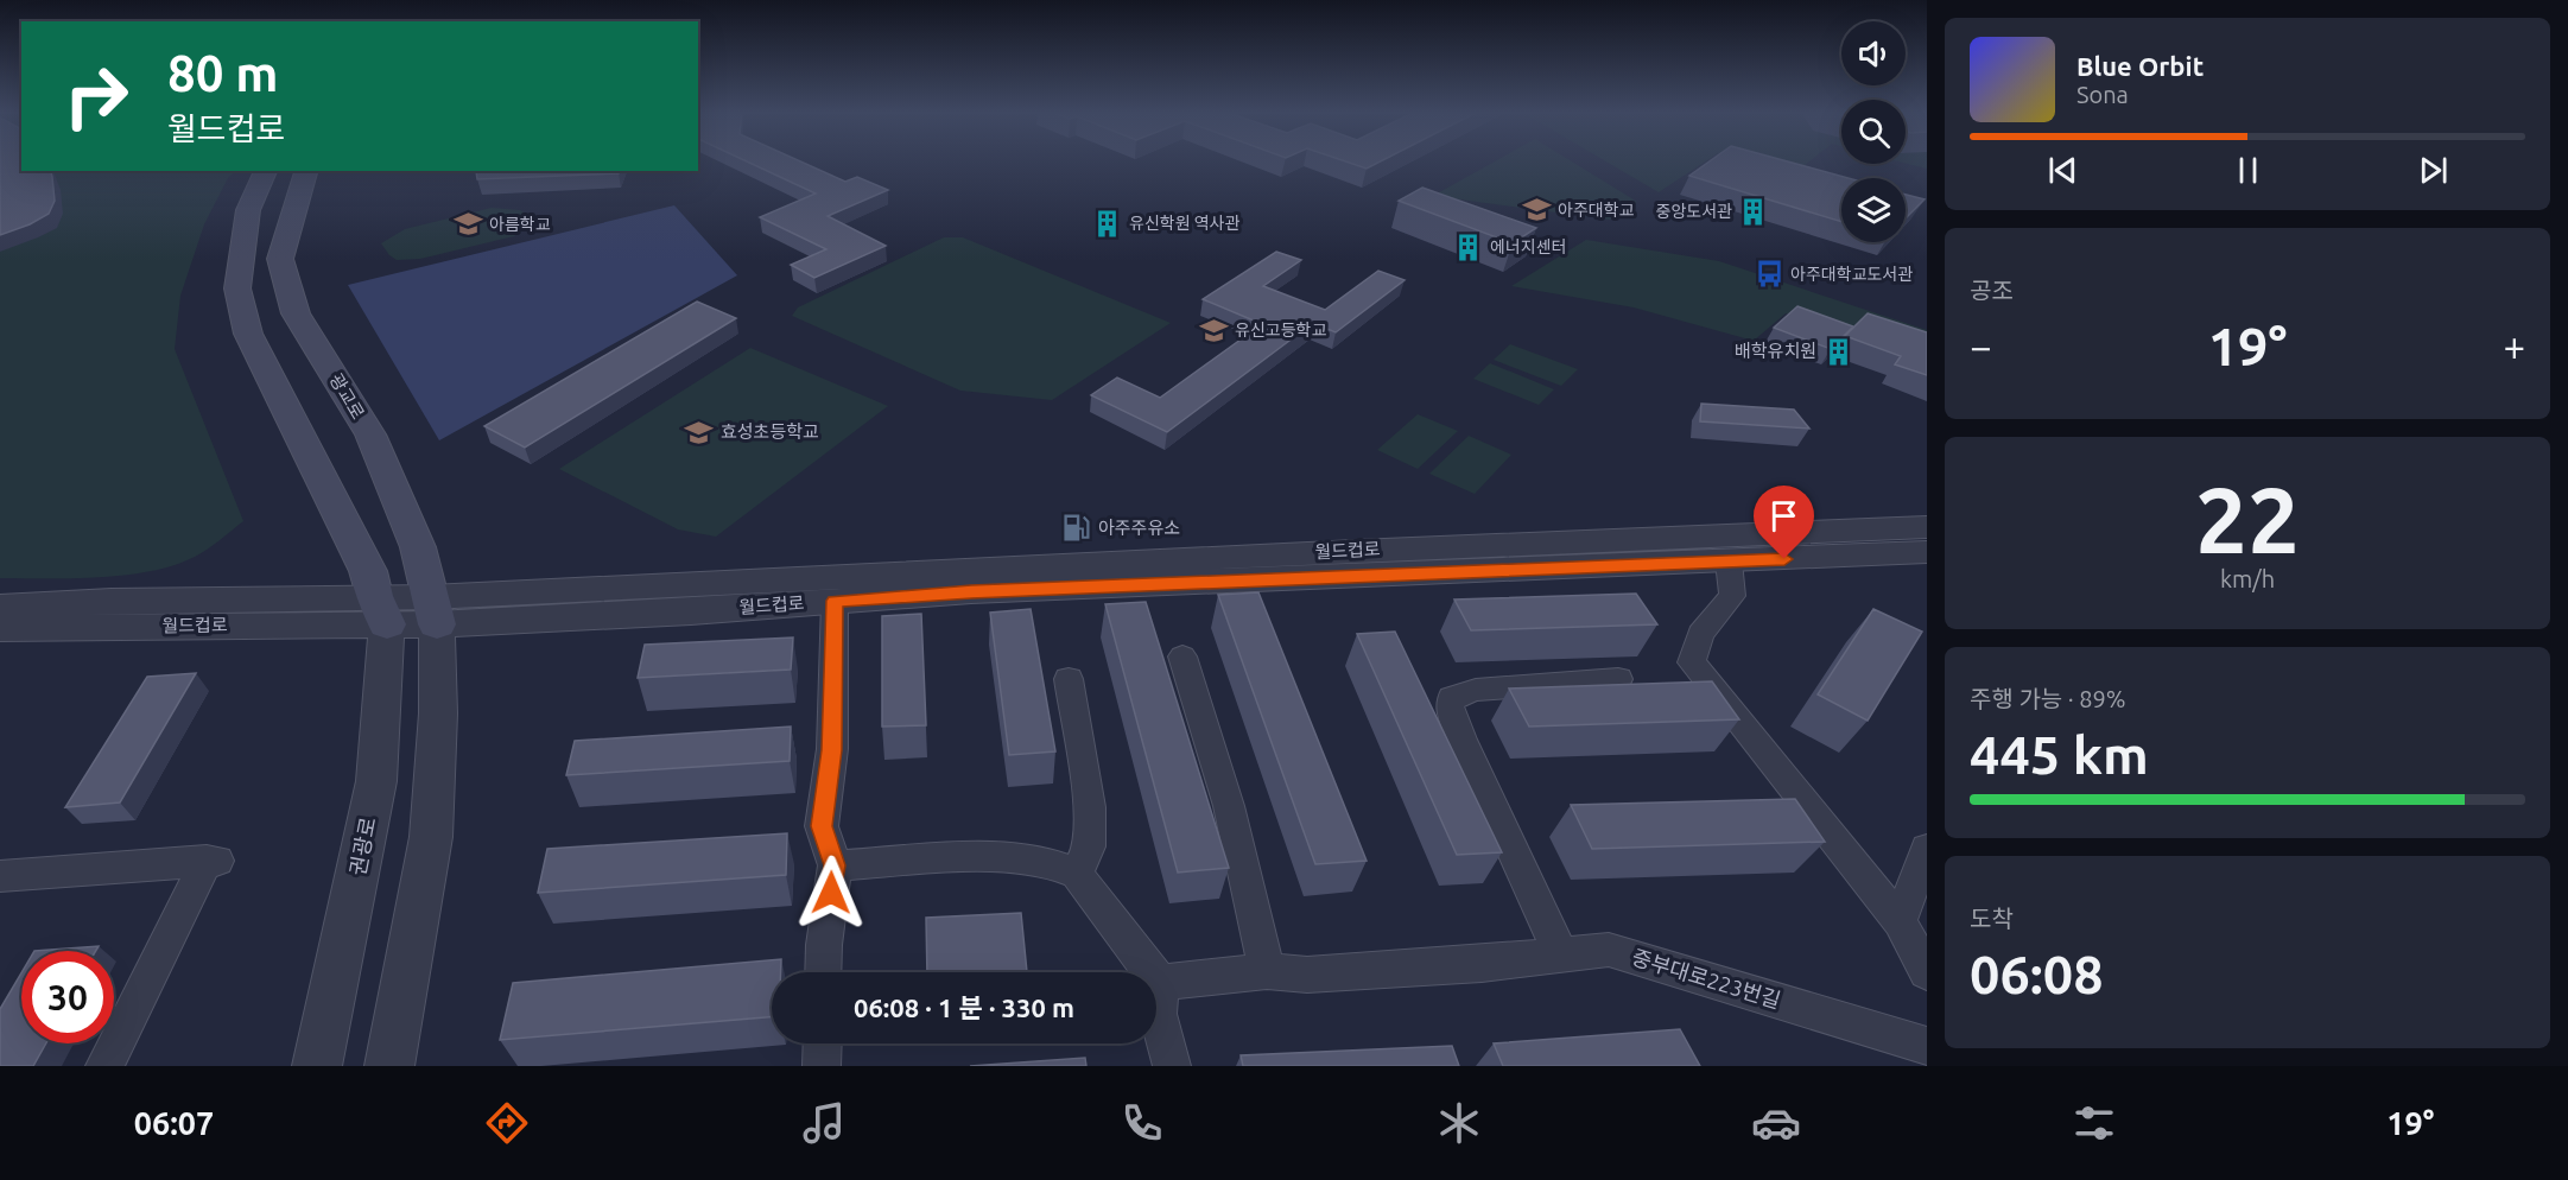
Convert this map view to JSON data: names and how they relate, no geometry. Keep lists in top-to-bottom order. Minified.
{"streets":{"main road":["광교로"],"street":["월드컵로","권광로","중부대로223번길"]},"crossings":[["광교로","월드컵로"],["월드컵로","권광로"]],"places":{"school or university":["아주대학교","아름학교","유신고등학교","효성초등학교"],"building":["중앙도서관","유신학원 역사관","에너지센터","배학유치원"],"bus stop":["아주대학교도서관"],"fuel station":["아주주유소"]},"page":{"turn":["80 m","월드컵로"],"song":["Blue Orbit","Sona"],"tile":["공조",["22","km/h"],["주행 가능 · 89%","445 km"],["도착","06:08"]],"heat":["−","19°","+"],"limit":"30","trip":"06:08 · 1 분 · 330 m","tabs":["06:07","19°"]}}
